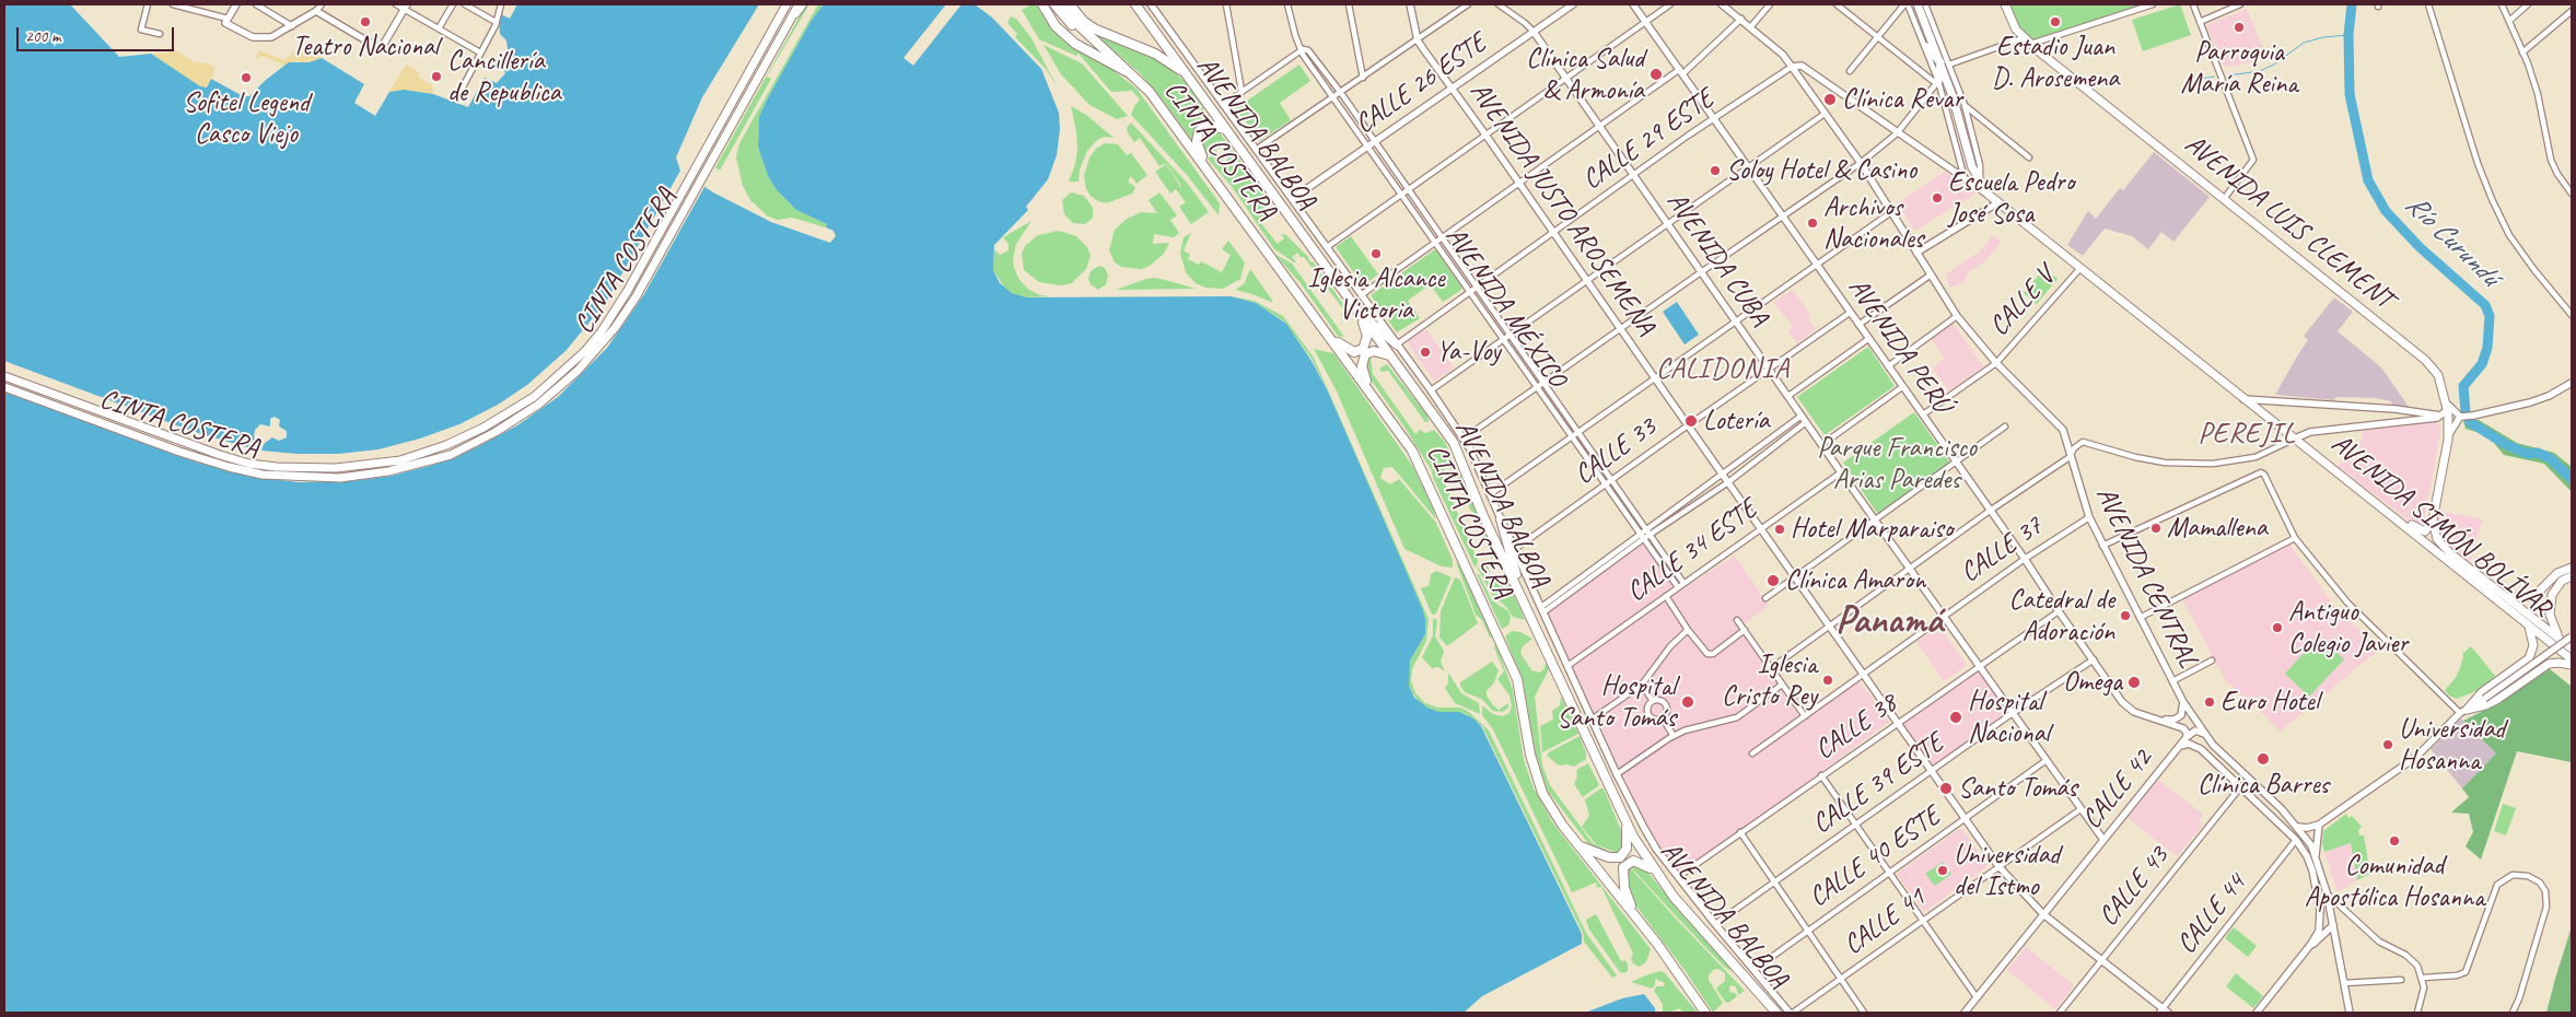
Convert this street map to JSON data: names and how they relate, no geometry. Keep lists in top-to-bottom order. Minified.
{"streets":{"highway":["AVENIDA BALBOA","CINTA COSTERA"],"main road":["CALLE 26 ESTE","AVENIDA JUSTO AROSEMENA","AVENIDA LUIS CLEMENT","AVENIDA CUBA","AVENIDA PERÚ","AVENIDA SIMÓN BOLÍVAR","AVENIDA CENTRAL","CALLE 42"],"street":["CALLE 29 ESTE","CALLE V","AVENIDA MÉXICO","CALLE 33","CALLE 37","CALLE 34 ESTE","CALLE 38","CALLE 39 ESTE","CALLE 40 ESTE","CALLE 43","CALLE 44","CALLE 41"]},"crossings":[["CALLE 26 ESTE","AVENIDA BALBOA"],["CALLE 26 ESTE","AVENIDA JUSTO AROSEMENA"],["CALLE 26 ESTE","AVENIDA CUBA"],["CALLE 26 ESTE","AVENIDA MÉXICO"],["AVENIDA BALBOA","CALLE 29 ESTE"],["AVENIDA BALBOA","CALLE 33"],["AVENIDA BALBOA","CALLE 34 ESTE"],["AVENIDA BALBOA","CALLE 38"],["AVENIDA BALBOA","CALLE 39 ESTE"],["AVENIDA BALBOA","CALLE 40 ESTE"],["AVENIDA BALBOA","CALLE 41"],["CALLE 29 ESTE","AVENIDA JUSTO AROSEMENA"],["CALLE 29 ESTE","AVENIDA CUBA"],["CALLE 29 ESTE","AVENIDA MÉXICO"],["CALLE 29 ESTE","AVENIDA PERÚ"],["CALLE 29 ESTE","AVENIDA CENTRAL"],["AVENIDA JUSTO AROSEMENA","CALLE 33"],["AVENIDA JUSTO AROSEMENA","CALLE 37"],["AVENIDA JUSTO AROSEMENA","CALLE 34 ESTE"],["AVENIDA JUSTO AROSEMENA","CALLE 38"],["AVENIDA JUSTO AROSEMENA","CALLE 39 ESTE"],["AVENIDA JUSTO AROSEMENA","CALLE 42"],["AVENIDA JUSTO AROSEMENA","CALLE 40 ESTE"],["AVENIDA JUSTO AROSEMENA","CALLE 43"],["AVENIDA JUSTO AROSEMENA","CALLE 44"],["AVENIDA JUSTO AROSEMENA","CALLE 41"],["AVENIDA LUIS CLEMENT","AVENIDA SIMÓN BOLÍVAR"],["AVENIDA CUBA","CALLE 33"],["AVENIDA CUBA","CALLE 37"],["AVENIDA CUBA","CALLE 34 ESTE"],["AVENIDA CUBA","CALLE 38"],["AVENIDA CUBA","CALLE 39 ESTE"],["AVENIDA CUBA","CALLE 42"],["AVENIDA CUBA","CALLE 40 ESTE"],["AVENIDA CUBA","CALLE 41"],["CALLE V","AVENIDA SIMÓN BOLÍVAR"],["CALLE V","AVENIDA CENTRAL"],["AVENIDA MÉXICO","CALLE 33"],["AVENIDA MÉXICO","CALLE 34 ESTE"],["AVENIDA PERÚ","CALLE 33"],["AVENIDA PERÚ","CALLE 37"],["AVENIDA PERÚ","CALLE 38"],["AVENIDA PERÚ","CALLE 39 ESTE"],["AVENIDA PERÚ","CALLE 42"],["CALLE 37","AVENIDA CENTRAL"],["AVENIDA CENTRAL","CALLE 42"]],"districts":["CALIDONIA","PEREJIL","Panamá"],"water":["Río Curundú"],"parks":["Parque Francisco Arias Paredes"],"places":["Teatro Nacional","Estadio Juan D. Arosemena","Parroquia María Reina","Clínica Salud & Armonía","Cancillería de Republica","Sofitel Legend Casco Viejo","Clínica Revar","Soloy Hotel & Casino","Escuela Pedro José Sosa","Archivos Nacionales","Iglesia Alcance Victoria","Ya-Voy","Lotería","Mamallena","Hotel Marparaiso","Clínica Amaron","Catedral de Adoración","Antiguo Colegio Javier","Iglesia Cristo Rey","Omega","Hospital Santo Tomás","Euro Hotel","Hospital Nacional","Universidad Hosanna","Clínica Barres","Santo Tomás","Comunidad Apostólica Hosanna","Universidad del Istmo"],"scale_bar":"200 m"}
